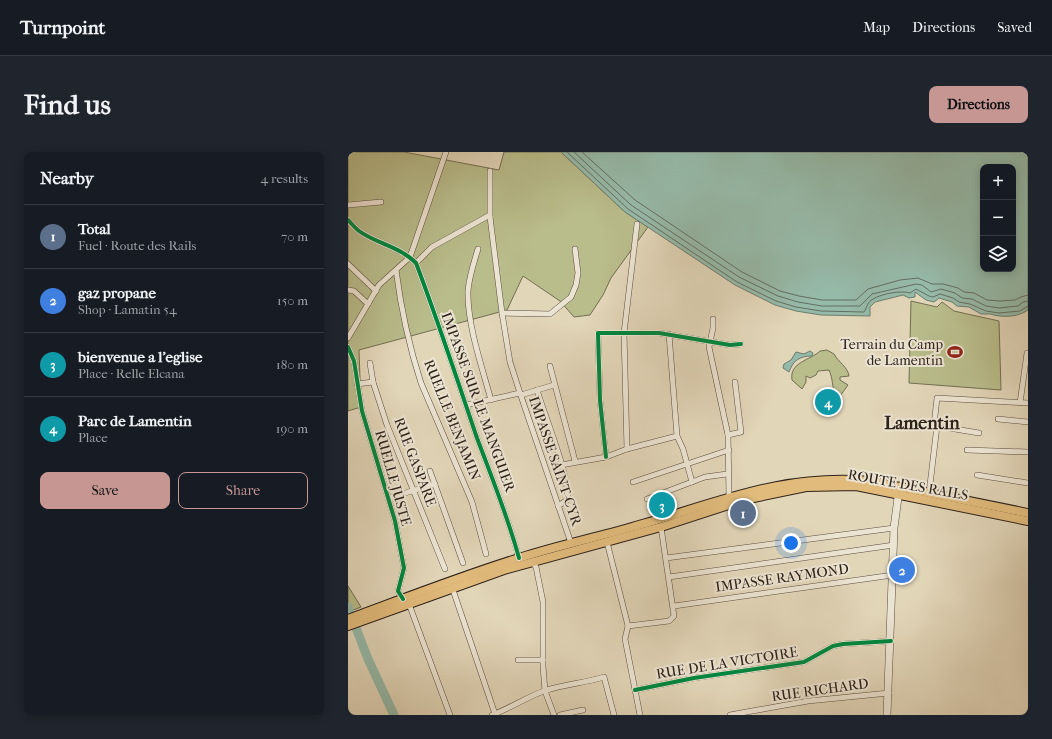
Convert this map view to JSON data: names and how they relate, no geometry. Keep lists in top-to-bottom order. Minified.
{"streets":{"main road":["ROUTE DES RAILS"],"street":["IMPASSE SUR LE MANGUIER","RUELLE BENJAMIN","IMPASSE SAINT-CYR","RUE GASPARE","RUELLE JUSTE","IMPASSE RAYMOND","RUE DE LA VICTOIRE","RUE RICHARD"]},"crossings":[["IMPASSE SUR LE MANGUIER","IMPASSE SAINT-CYR"],["IMPASSE SUR LE MANGUIER","ROUTE DES RAILS"],["IMPASSE SAINT-CYR","ROUTE DES RAILS"],["RUELLE JUSTE","ROUTE DES RAILS"]],"districts":["Lamentin"],"places":{"sports":["Terrain du Camp de Lamentin"]},"page":{"header":"Turnpoint","nav":["Map","Directions","Saved"],"buttons":["Directions",["Save","Share"]],"title":"Find us","heading":["Nearby","4 results"],"map_buttons":["+","−"],"list":[{"mark":"1","name":"Total","note":"Fuel · Route des Rails","value":"70 m"},{"mark":"2","name":"gaz propane","note":"Shop · Lamatin 54","value":"150 m"},{"mark":"3","name":"bienvenue a l'eglise","note":"Place · Relle Elcana","value":"180 m"},{"mark":"4","name":"Parc de Lamentin","note":"Place","value":"190 m"}],"pins":["4","3","1","2"]}}
